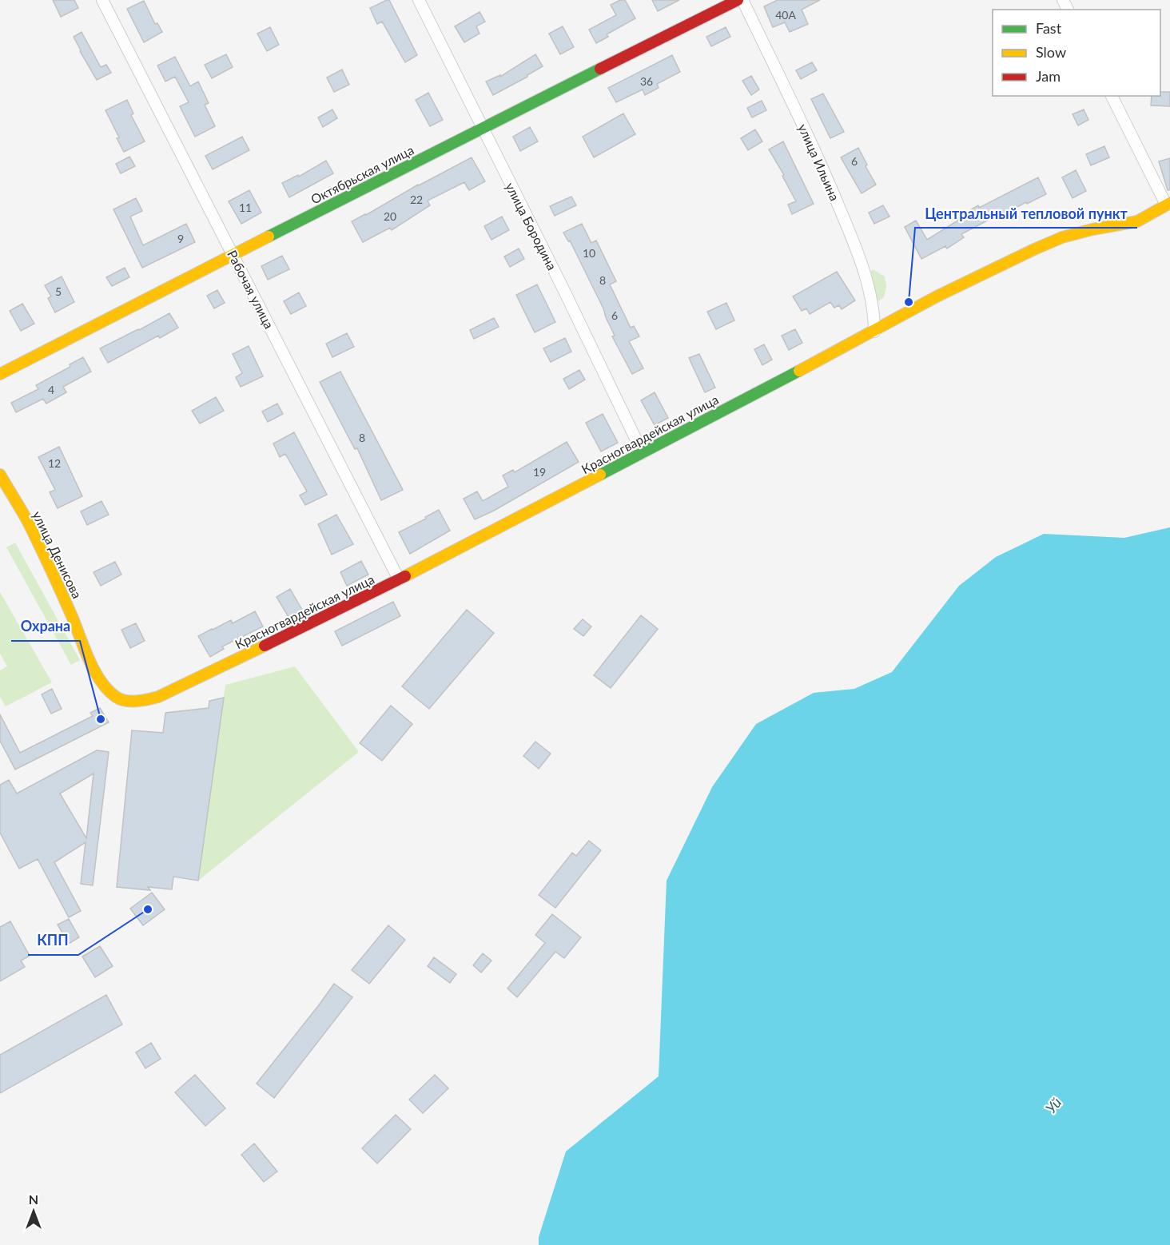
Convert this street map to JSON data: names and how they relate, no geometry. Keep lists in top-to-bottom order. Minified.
{"streets":{"street":["улица Ильина","Октябрьская улица","улица Бородина","Рабочая улица","Красногвардейская улица","улица Денисова"]},"crossings":[["улица Ильина","Красногвардейская улица"],["Октябрьская улица","улица Бородина"],["Октябрьская улица","Рабочая улица"],["улица Бородина","Красногвардейская улица"],["Рабочая улица","Красногвардейская улица"],["Красногвардейская улица","улица Денисова"]],"water":["Уй"],"places":["Центральный тепловой пункт","Охрана","КПП"],"house_numbers":["40А","36","6","22","11","20","9","10","8","5","6","4","8","12","19"],"legend":["Fast","Slow","Jam"],"north":"top"}
